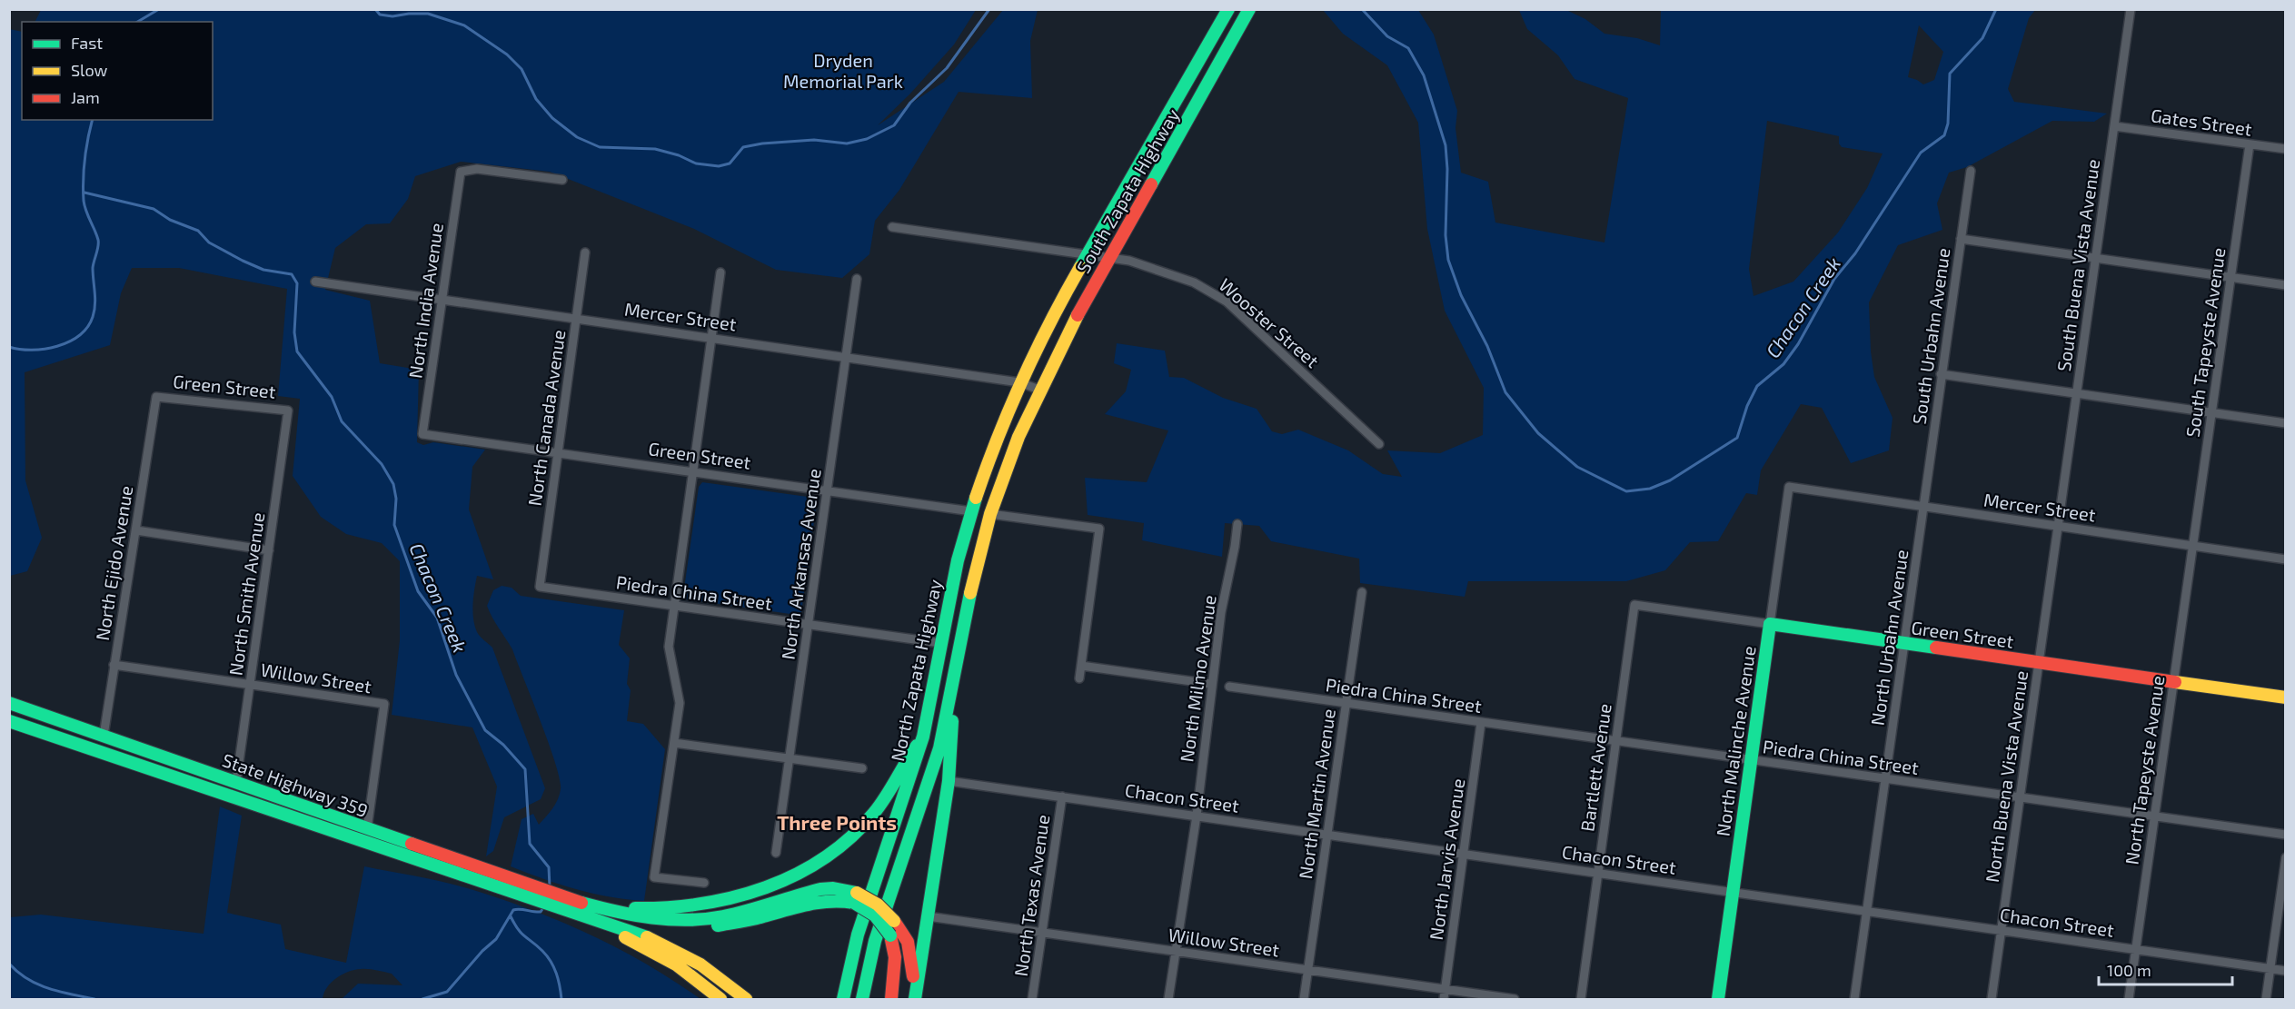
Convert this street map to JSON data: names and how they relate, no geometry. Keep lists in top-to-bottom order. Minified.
{"streets":{"main road":["South Zapata Highway","Green Street","North Zapata Highway","North Malinche Avenue","State Highway 359"],"street":["Gates Street","South Buena Vista Avenue","North India Avenue","Mercer Street","Wooster Street","South Urbahn Avenue","South Tapeyste Avenue","North Canada Avenue","North Ejido Avenue","North Arkansas Avenue","Piedra China Street","North Smith Avenue","North Urbahn Avenue","Willow Street","North Milmo Avenue","Bartlett Avenue","North Tapeyste Avenue","North Buena Vista Avenue","North Martin Avenue","Chacon Street","North Jarvis Avenue","North Texas Avenue"]},"crossings":[["Gates Street","South Buena Vista Avenue"],["Gates Street","South Tapeyste Avenue"],["South Zapata Highway","Mercer Street"],["South Zapata Highway","Wooster Street"],["South Zapata Highway","North Zapata Highway"],["South Buena Vista Avenue","Mercer Street"],["South Buena Vista Avenue","North Buena Vista Avenue"],["North India Avenue","Mercer Street"],["North India Avenue","Green Street"],["Mercer Street","South Urbahn Avenue"],["Mercer Street","South Tapeyste Avenue"],["Mercer Street","North Canada Avenue"],["Mercer Street","North Arkansas Avenue"],["Mercer Street","North Urbahn Avenue"],["Mercer Street","North Zapata Highway"],["Mercer Street","North Malinche Avenue"],["Mercer Street","North Tapeyste Avenue"],["Mercer Street","North Buena Vista Avenue"],["South Urbahn Avenue","North Urbahn Avenue"],["South Tapeyste Avenue","North Tapeyste Avenue"],["Green Street","North Canada Avenue"],["Green Street","North Ejido Avenue"],["Green Street","North Arkansas Avenue"],["Green Street","North Smith Avenue"],["Green Street","North Urbahn Avenue"],["Green Street","North Zapata Highway"],["Green Street","North Malinche Avenue"],["Green Street","Bartlett Avenue"],["Green Street","North Tapeyste Avenue"],["Green Street","North Buena Vista Avenue"],["North Canada Avenue","Piedra China Street"],["North Ejido Avenue","Willow Street"],["North Ejido Avenue","State Highway 359"],["North Arkansas Avenue","Piedra China Street"],["Piedra China Street","North Urbahn Avenue"],["Piedra China Street","North Zapata Highway"],["Piedra China Street","North Malinche Avenue"],["Piedra China Street","Bartlett Avenue"],["Piedra China Street","North Tapeyste Avenue"],["Piedra China Street","North Buena Vista Avenue"],["Piedra China Street","North Martin Avenue"],["Piedra China Street","North Jarvis Avenue"],["North Smith Avenue","Willow Street"],["North Smith Avenue","State Highway 359"],["North Urbahn Avenue","Chacon Street"],["Willow Street","North Milmo Avenue"],["Willow Street","State Highway 359"],["Willow Street","North Martin Avenue"],["Willow Street","North Jarvis Avenue"],["Willow Street","North Texas Avenue"],["North Milmo Avenue","Chacon Street"],["North Malinche Avenue","Chacon Street"],["Bartlett Avenue","Chacon Street"],["North Tapeyste Avenue","Chacon Street"],["North Buena Vista Avenue","Chacon Street"],["North Martin Avenue","Chacon Street"],["Chacon Street","North Jarvis Avenue"],["Chacon Street","North Texas Avenue"]],"districts":["Three Points"],"water":["Chacon Creek"],"parks":["Dryden Memorial Park"],"legend":["Fast","Slow","Jam"],"scale_bar":"100 m"}
